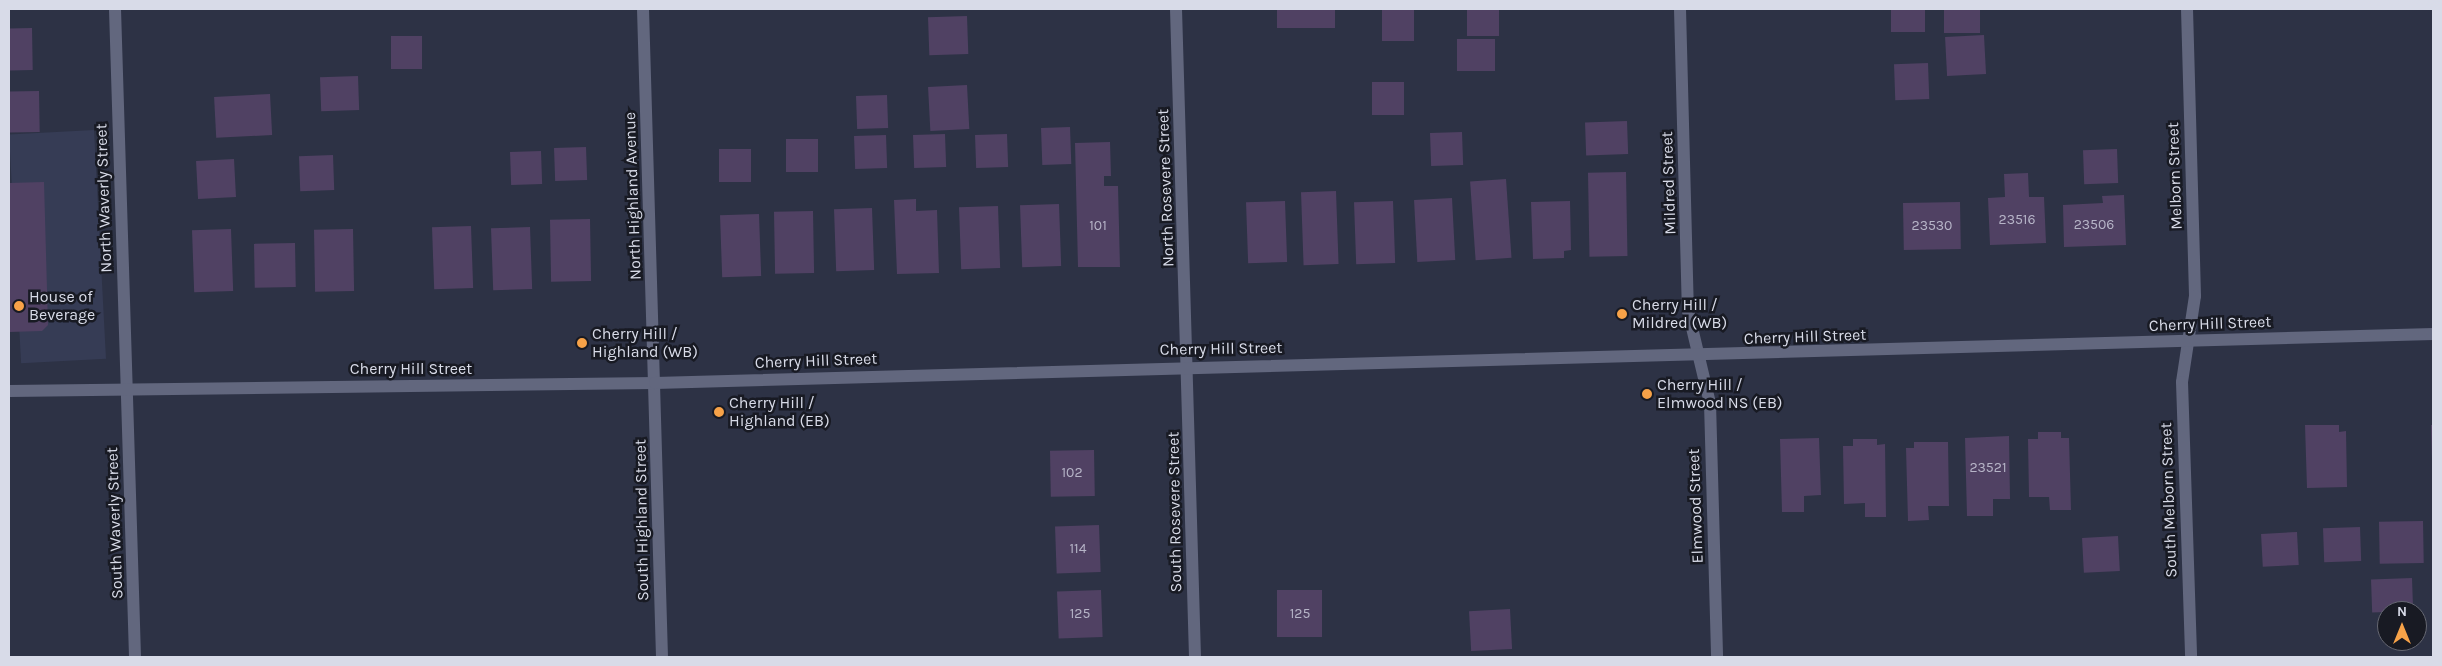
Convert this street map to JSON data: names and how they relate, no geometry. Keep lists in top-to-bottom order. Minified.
{"streets":{"street":["Melborn Street","Mildred Street","North Rosevere Street","North Highland Avenue","North Waverly Street","Cherry Hill Street","South Melborn Street","Elmwood Street","South Rosevere Street","South Highland Street","South Waverly Street"]},"crossings":[["Melborn Street","Cherry Hill Street"],["Melborn Street","South Melborn Street"],["Mildred Street","Cherry Hill Street"],["Mildred Street","Elmwood Street"],["North Rosevere Street","Cherry Hill Street"],["North Rosevere Street","South Rosevere Street"],["North Highland Avenue","Cherry Hill Street"],["North Highland Avenue","South Highland Street"],["North Waverly Street","Cherry Hill Street"],["North Waverly Street","South Waverly Street"],["Cherry Hill Street","South Melborn Street"],["Cherry Hill Street","Elmwood Street"],["Cherry Hill Street","South Rosevere Street"],["Cherry Hill Street","South Highland Street"],["Cherry Hill Street","South Waverly Street"]],"places":["House of Beverage","Cherry Hill / Mildred (WB)","Cherry Hill / Highland (WB)","Cherry Hill / Elmwood NS (EB)","Cherry Hill / Highland (EB)"],"house_numbers":["23516","23506","101","23530","23521","102","114","125","125"],"north":"top"}
